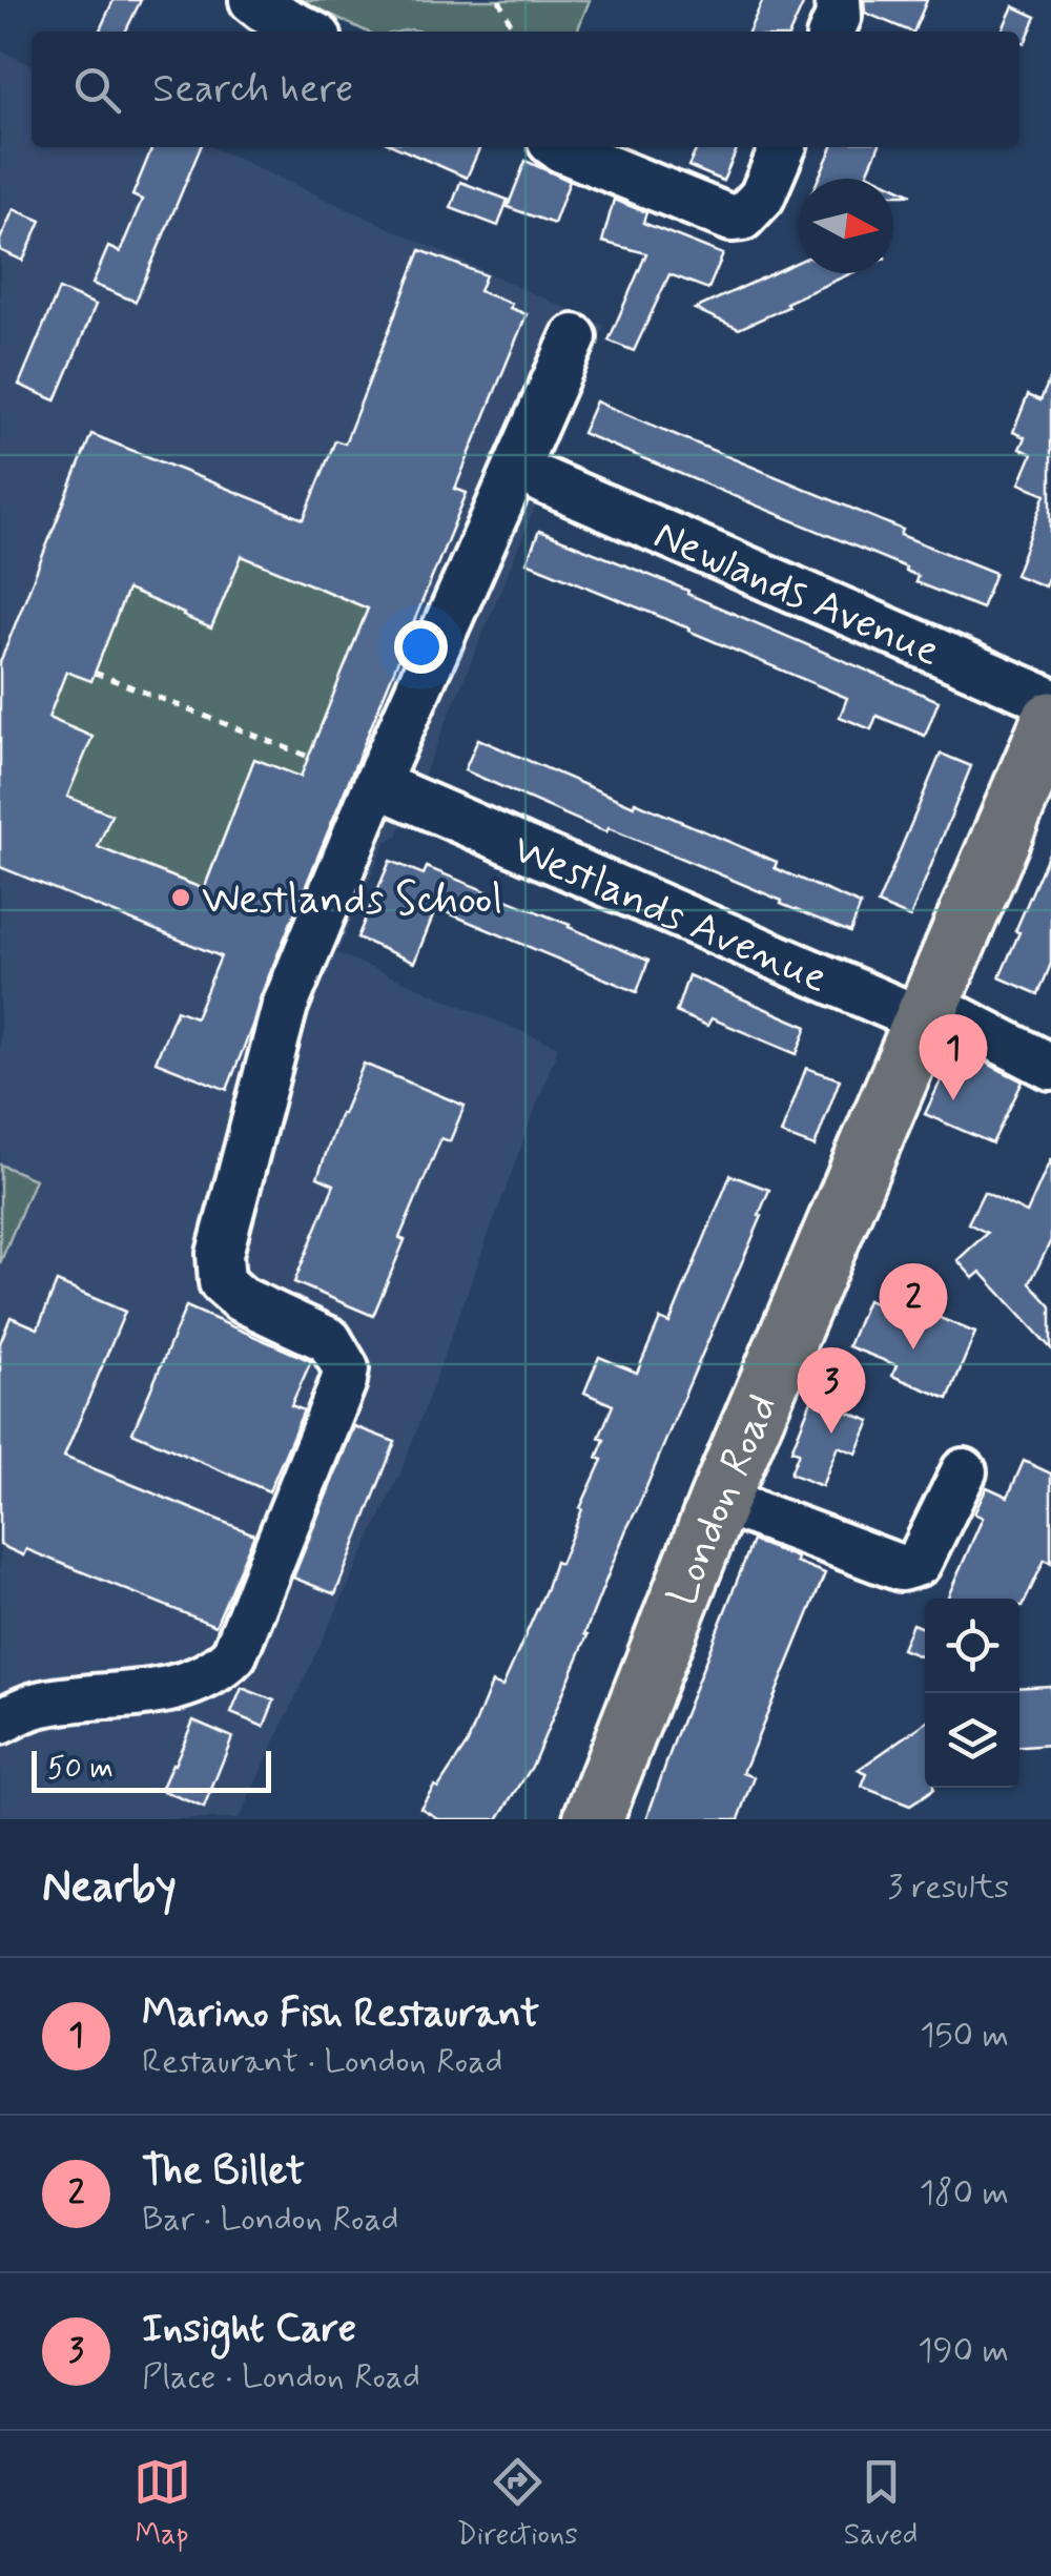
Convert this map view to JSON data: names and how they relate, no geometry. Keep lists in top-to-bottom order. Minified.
{"streets":{"main road":["London Road"],"street":["Newlands Avenue","Westlands Avenue"]},"crossings":[["Westlands Avenue","London Road"]],"places":["Westlands School"],"scale_bar":"50 m","north":"right","page":{"search":"Search here","pins":["1","2","3"],"scale":"50 m","heading":["Nearby","3 results"],"list":[{"mark":"1","name":"Marino Fish Restaurant","note":"Restaurant · London Road","value":"150 m"},{"mark":"2","name":"The Billet","note":"Bar · London Road","value":"180 m"},{"mark":"3","name":"Insight Care","note":"Place · London Road","value":"190 m"}],"nav":["Map","Directions","Saved"]}}
